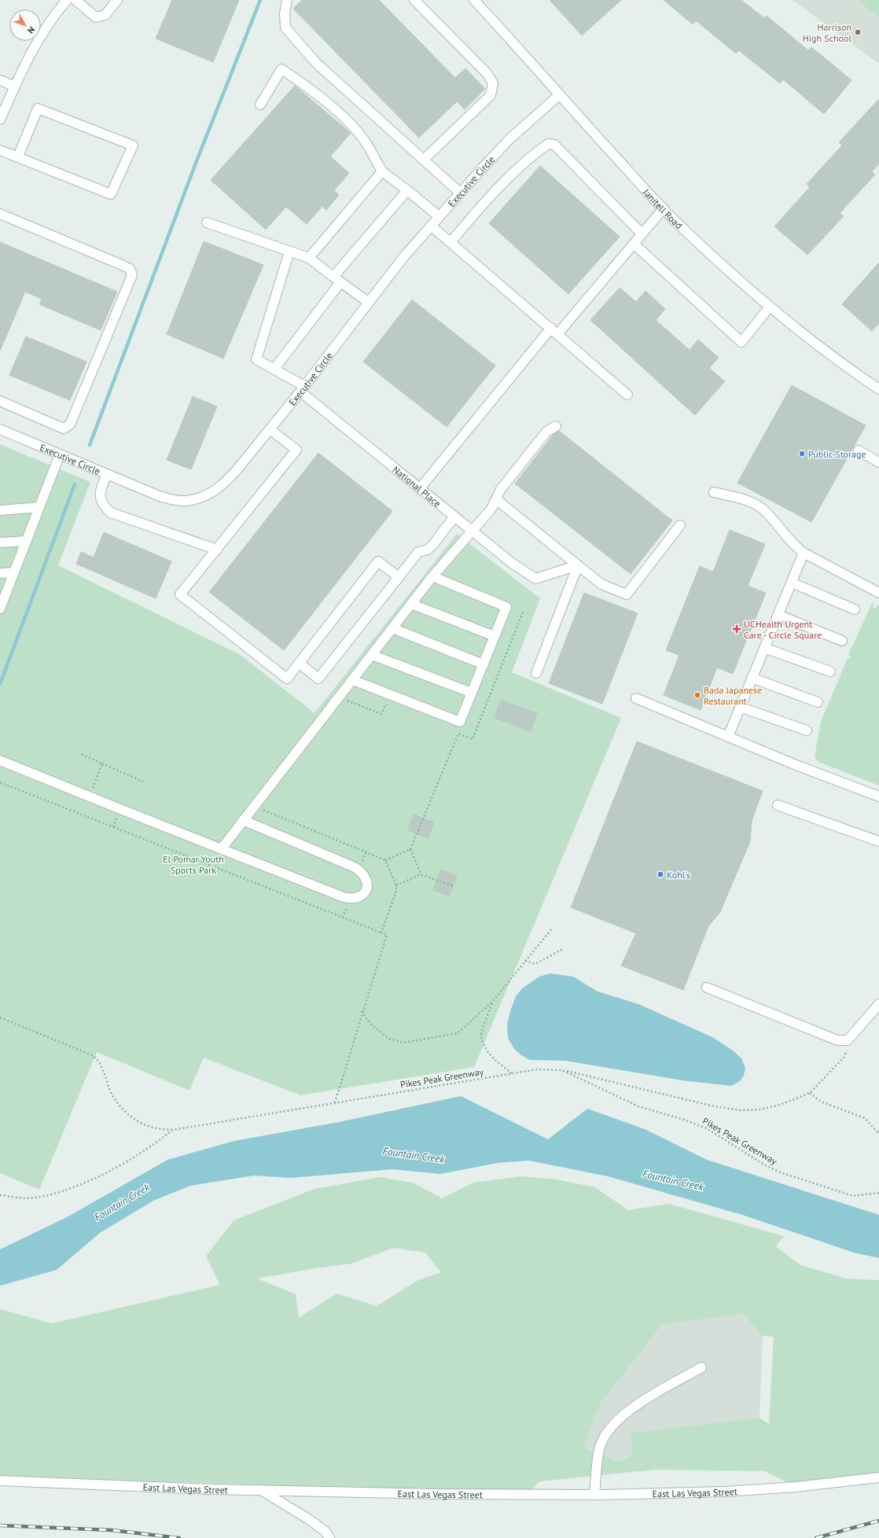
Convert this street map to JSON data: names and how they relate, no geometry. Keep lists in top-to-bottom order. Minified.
{"streets":{"street":["Executive Circle","Janitell Road","National Place","East Las Vegas Street"],"path":["Pikes Peak Greenway"]},"crossings":[["Executive Circle","Janitell Road"],["Executive Circle","National Place"]],"water":["Fountain Creek"],"parks":["El Pomar Youth Sports Park"],"places":{"other":["Harrison High School","Public Storage","Bada Japanese Restaurant","Kohl's"],"health":["UCHealth Urgent Care - Circle Square"]},"north":"bottom right"}
